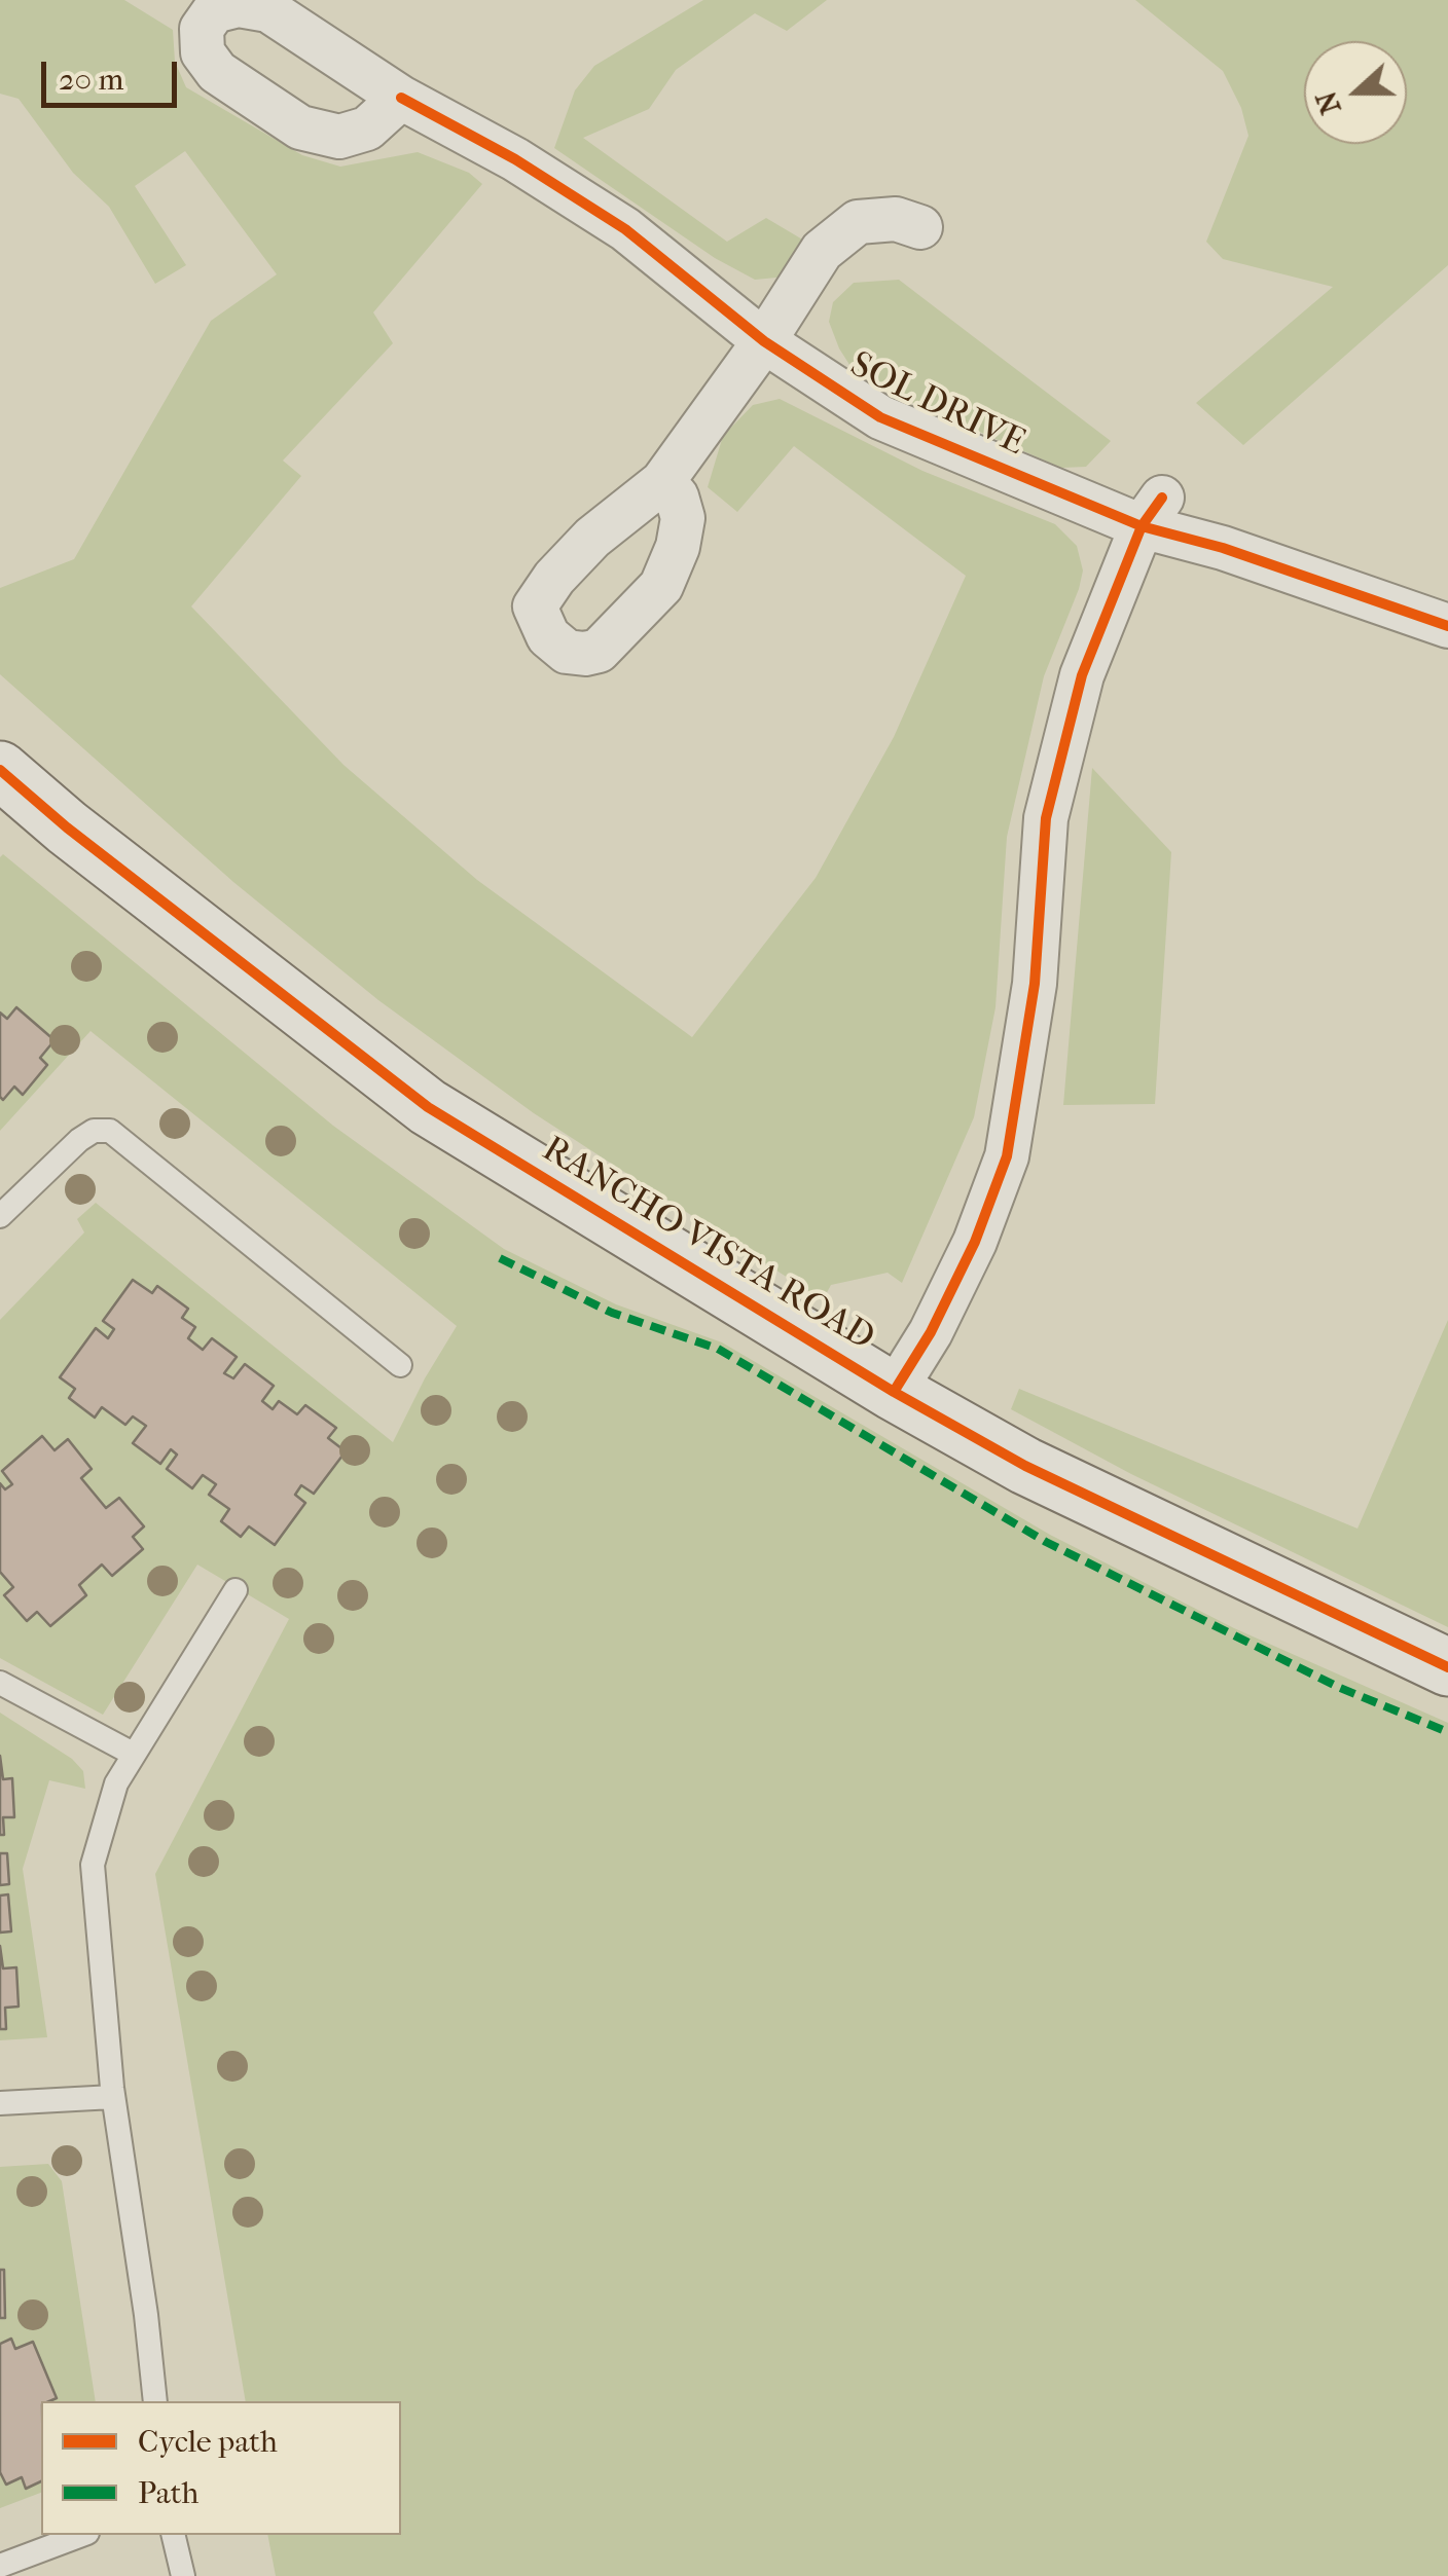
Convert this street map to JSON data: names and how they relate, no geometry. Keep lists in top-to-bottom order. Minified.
{"streets":{"main road":["RANCHO VISTA ROAD"],"street":["SOL DRIVE"]},"legend":["Cycle path","Path"],"scale_bar":"20 m","north":"left"}
